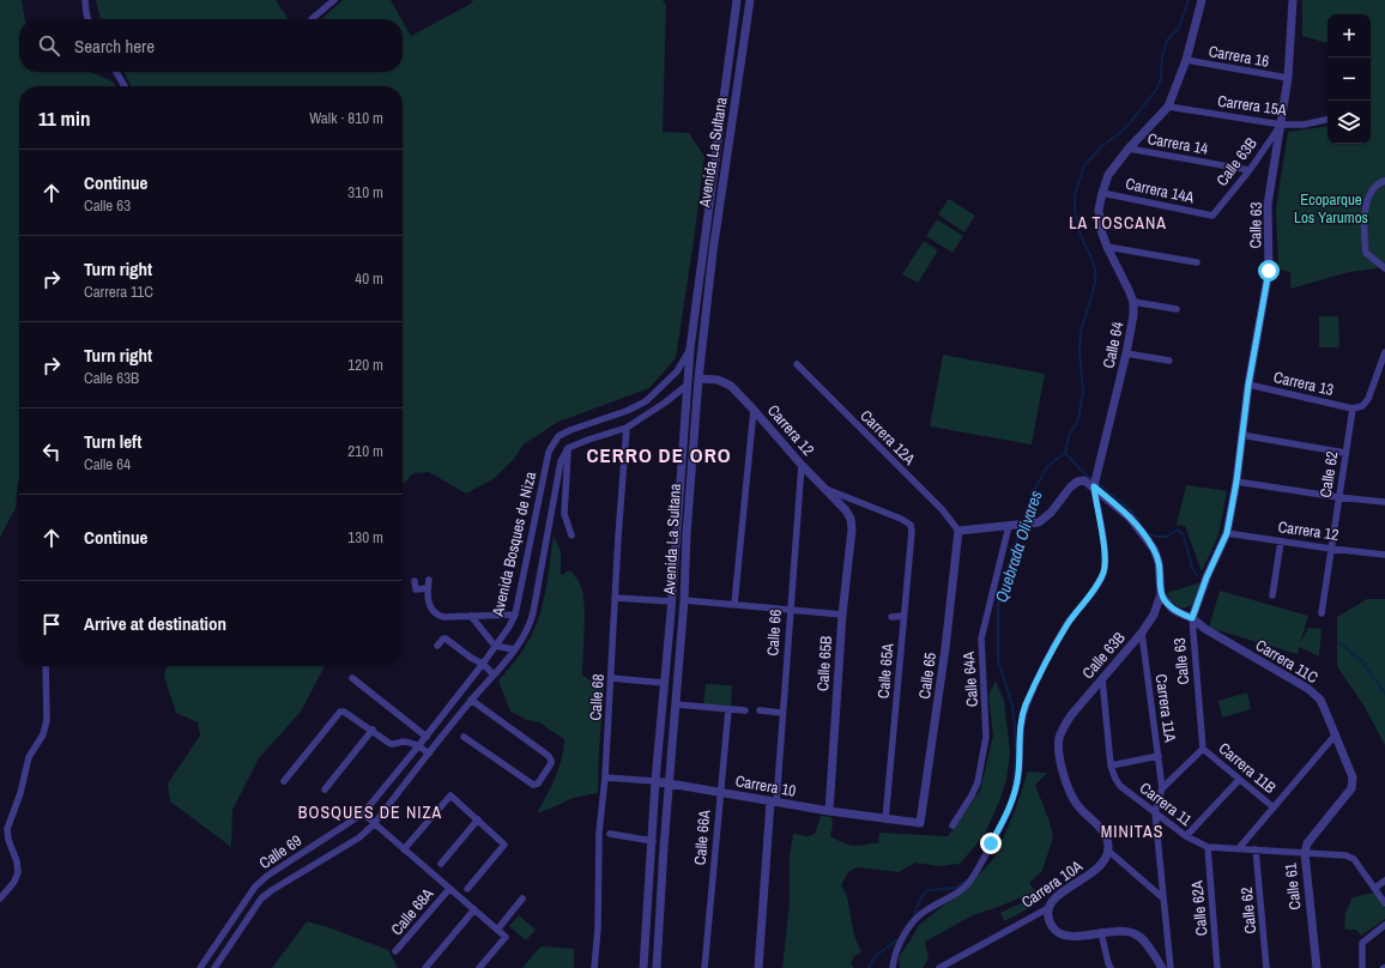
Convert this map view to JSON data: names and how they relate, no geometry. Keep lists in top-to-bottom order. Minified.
{"streets":{"street":["Carrera 16","Carrera 15A","Carrera 14","Avenida La Sultana","Calle 63B","Carrera 14A","Calle 63","Calle 64","Carrera 13","Carrera 12","Carrera 12A","Calle 62","Avenida Bosques de Niza","Calle 66","Carrera 11C","Calle 65B","Calle 65A","Calle 65","Calle 64A","Calle 68","Carrera 11A","Carrera 11B","Carrera 10","Carrera 11","Calle 66A","Calle 69","Carrera 10A","Calle 61","Calle 62A","Calle 68A"]},"crossings":[["Carrera 16","Calle 63"],["Carrera 16","Calle 64"],["Carrera 15A","Calle 63B"],["Carrera 15A","Calle 63"],["Carrera 15A","Calle 64"],["Carrera 14","Calle 63B"],["Carrera 14","Calle 64"],["Avenida La Sultana","Carrera 12"],["Avenida La Sultana","Avenida Bosques de Niza"],["Avenida La Sultana","Carrera 10"],["Calle 63B","Carrera 14A"],["Calle 63B","Calle 63"],["Calle 63B","Calle 64"],["Calle 63B","Carrera 11C"],["Calle 63B","Carrera 11A"],["Calle 63B","Carrera 11"],["Calle 63B","Carrera 10A"],["Carrera 14A","Calle 64"],["Calle 63","Carrera 13"],["Calle 63","Carrera 12"],["Calle 63","Carrera 11C"],["Calle 63","Carrera 11B"],["Carrera 13","Calle 62"],["Carrera 12","Calle 62"],["Carrera 12","Calle 66"],["Carrera 12","Calle 65B"],["Carrera 12","Calle 65A"],["Carrera 12A","Calle 65"],["Calle 62","Carrera 11"],["Avenida Bosques de Niza","Calle 69"],["Calle 66","Carrera 10"],["Carrera 11C","Calle 61"],["Calle 65B","Carrera 10"],["Calle 65A","Carrera 10"],["Calle 65","Carrera 10"],["Calle 68","Carrera 10"],["Carrera 10","Calle 66A"],["Carrera 11","Calle 61"],["Carrera 11","Calle 62A"]],"districts":["LA TOSCANA","CERRO DE ORO","BOSQUES DE NIZA","MINITAS"],"water":["Quebrada Olivares"],"parks":["Ecoparque Los Yarumos"],"page":{"map_buttons":["+","−"],"search":"Search here","heading":["11 min","Walk · 810 m"],"list":[["Continue","Calle 63","310 m"],["Turn right","Carrera 11C","40 m"],["Turn right","Calle 63B","120 m"],["Turn left","Calle 64","210 m"],["Continue","130 m"],"Arrive at destination"]}}
